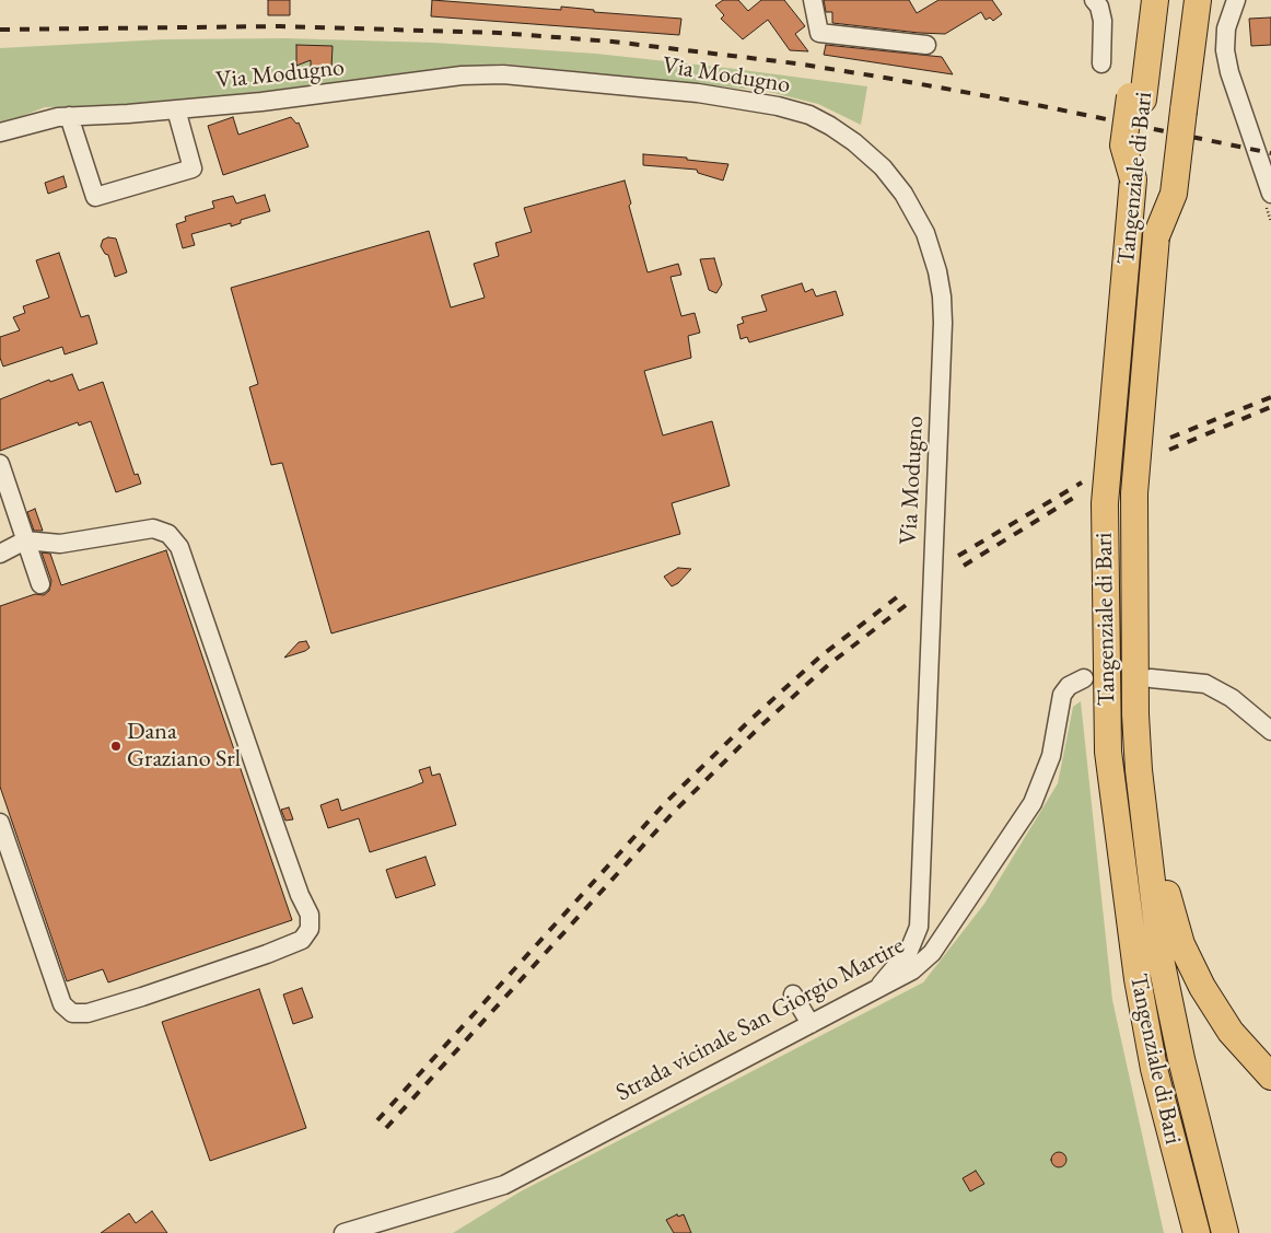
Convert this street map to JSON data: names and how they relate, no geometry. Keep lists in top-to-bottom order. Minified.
{"streets":{"highway":["Tangenziale di Bari"],"street":["Via Modugno","Strada vicinale San Giorgio Martire"]},"crossings":[["Via Modugno","Strada vicinale San Giorgio Martire"]],"places":["Dana Graziano Srl"]}
